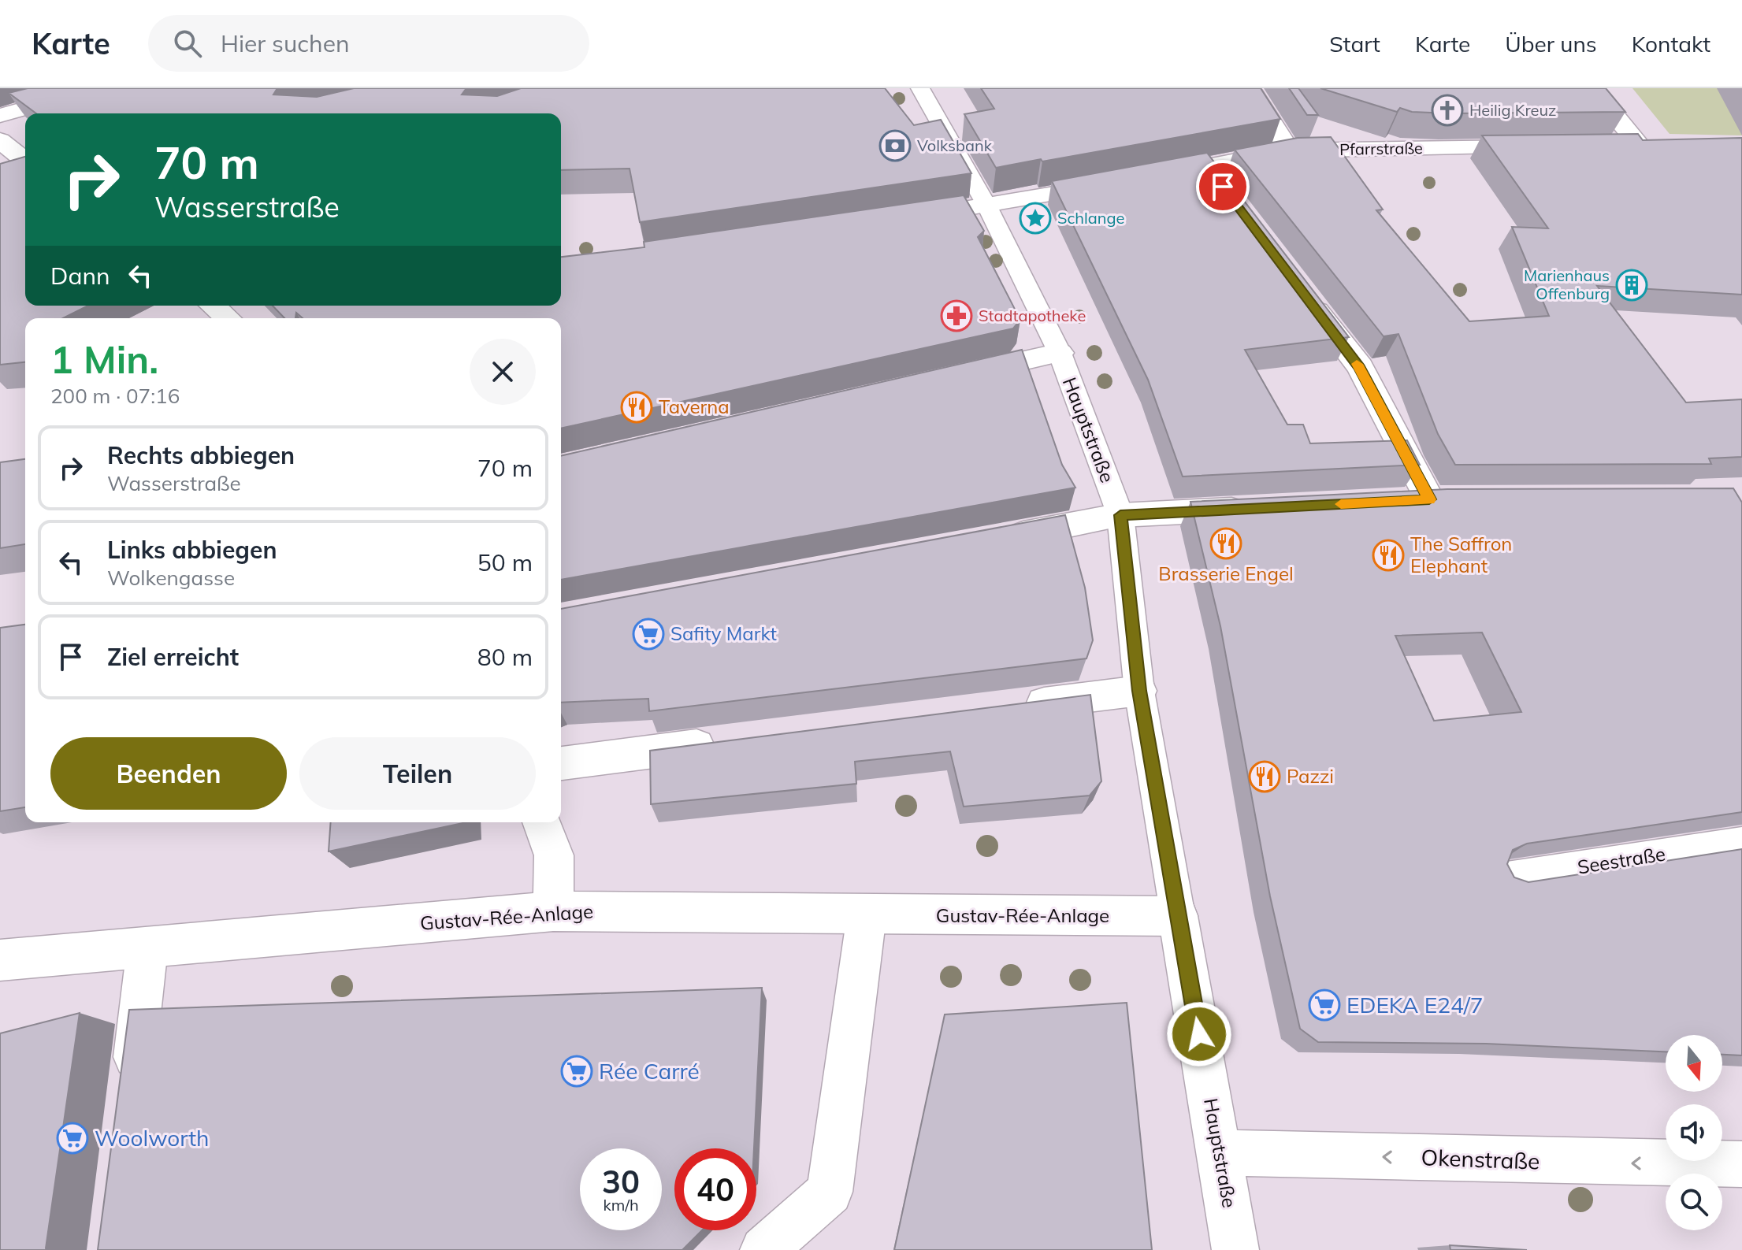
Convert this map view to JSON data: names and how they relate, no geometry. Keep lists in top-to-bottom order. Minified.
{"streets":{"street":["Pfarrstraße","Hauptstraße","Gustav-Rée-Anlage","Okenstraße"],"lane":["Seestraße"]},"crossings":[["Hauptstraße","Gustav-Rée-Anlage"],["Hauptstraße","Okenstraße"]],"one_way":["Okenstraße"],"places":{"church":["Heilig Kreuz"],"bank":["Volksbank"],"place":["Schlange"],"building":["Marienhaus Offenburg"],"pharmacy":["Stadtapotheke"],"restaurant":["Taverna","Brasserie Engel","The Saffron Elephant","Pazzi"],"supermarket":["Safity Markt","EDEKA E24/7","Rée Carré","Woolworth"]},"north":"bottom","page":{"header":"Karte","search":"Hier suchen","nav":["Start","Karte","Über uns","Kontakt"],"turn":["70 m","Wasserstraße"],"then":"Dann","heading":["1 Min.","200 m · 07:16"],"list":[{"name":"Rechts abbiegen","note":"Wasserstraße","value":"70 m"},{"name":"Links abbiegen","note":"Wolkengasse","value":"50 m"},{"name":"Ziel erreicht","value":"80 m"}],"buttons":["Beenden","Teilen"],"speed":"30 km/h","limit":"40"}}
